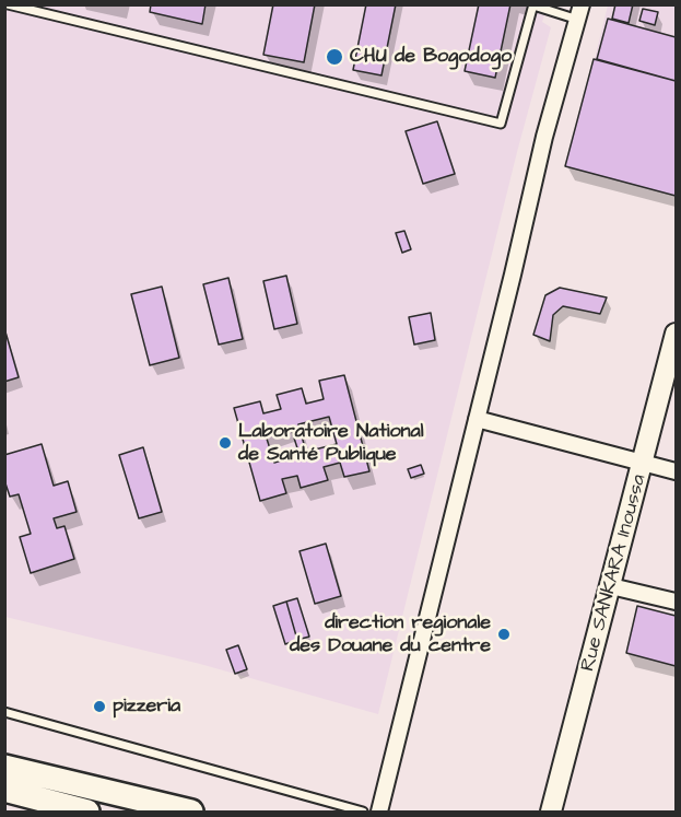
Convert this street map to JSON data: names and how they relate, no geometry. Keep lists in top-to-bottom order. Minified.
{"streets":{"street":["Rue SANKARA Inoussa"]},"places":["CHU de Bogodogo","Laboratoire National de Santé Publique","direction regionale des Douane du centre","pizzeria"]}
